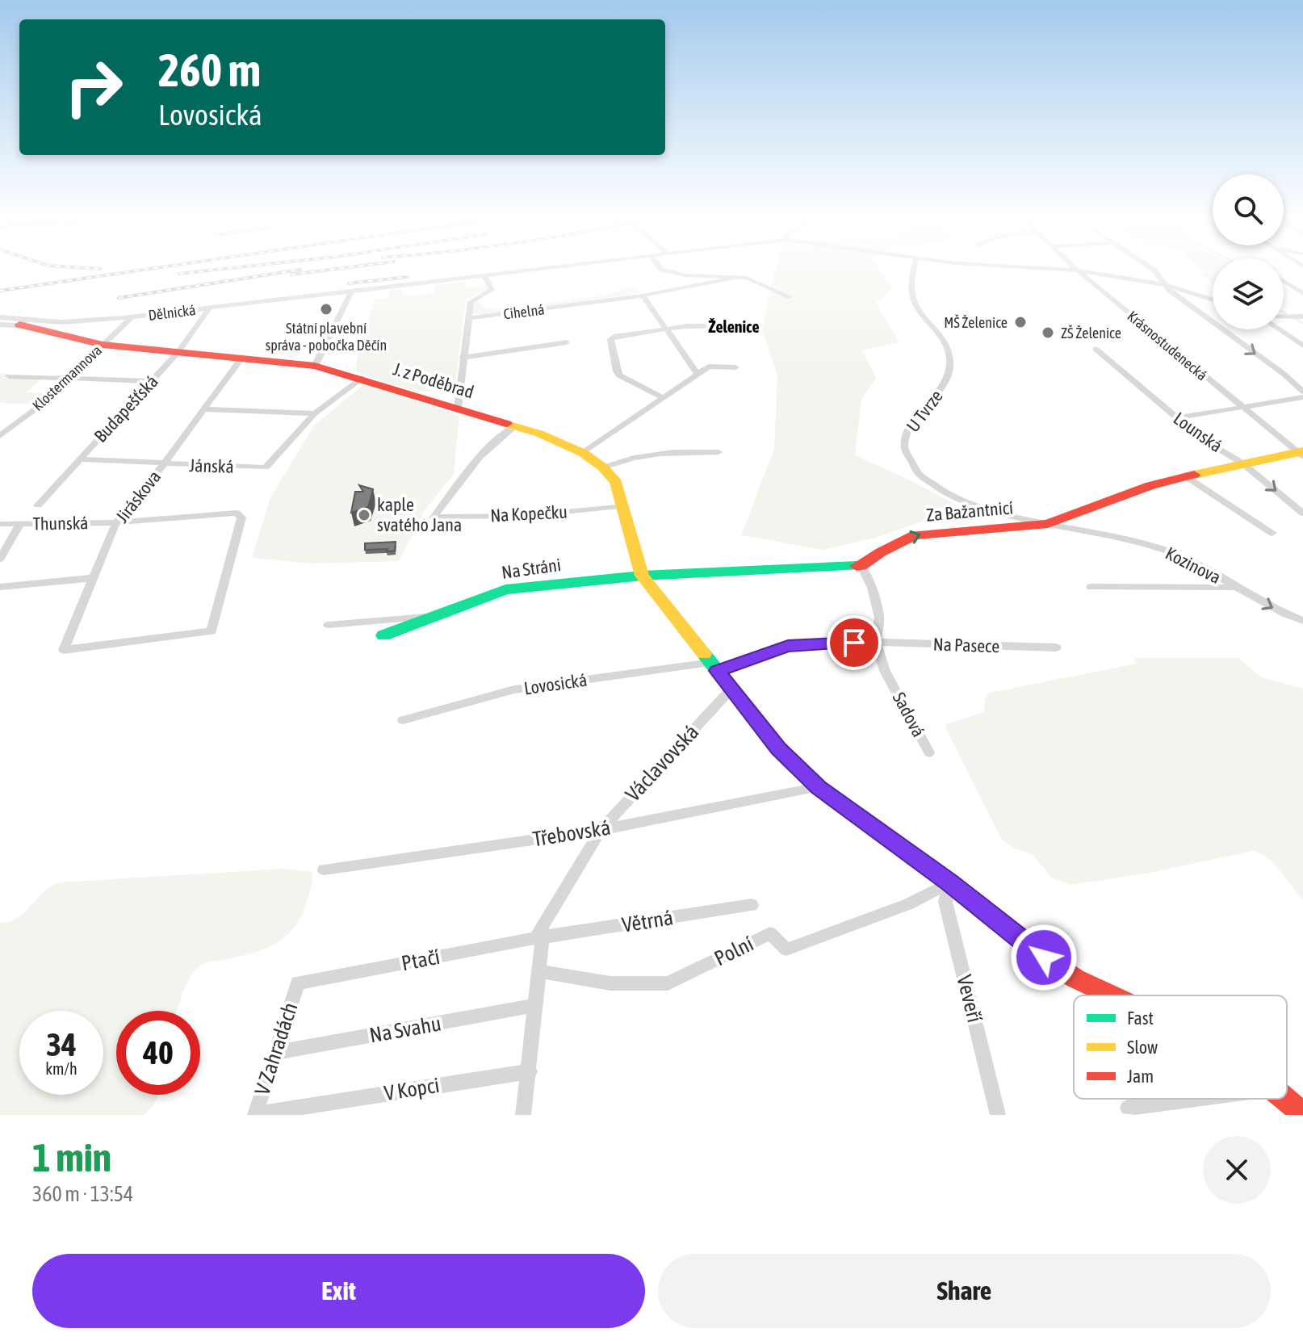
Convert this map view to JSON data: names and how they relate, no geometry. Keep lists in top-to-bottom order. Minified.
{"streets":{"street":["Cihelná","Dělnická","Krásnostudenecká","Klostermannova","J. z Poděbrad","Budapešťská","U Tvrze","Lounská","Jánská","Jiráskova","Za Bažantnicí","Na Kopečku","Thunská","Kozinova","Na Stráni","Na Pasece","Lovosická","Sadová","Václavovská","Třebovská","Větrná","Polní","Ptačí","Veveří","Na Svahu","V Zahradách","V Kopci"]},"crossings":[["Dělnická","Klostermannova"],["Dělnická","J. z Poděbrad"],["Dělnická","Budapešťská"],["Krásnostudenecká","Za Bažantnicí"],["Klostermannova","J. z Poděbrad"],["J. z Poděbrad","Budapešťská"],["J. z Poděbrad","Jiráskova"],["J. z Poděbrad","Na Kopečku"],["J. z Poděbrad","Na Stráni"],["J. z Poděbrad","Lovosická"],["J. z Poděbrad","Václavovská"],["J. z Poděbrad","Třebovská"],["J. z Poděbrad","Polní"],["J. z Poděbrad","Veveří"],["Budapešťská","Jánská"],["U Tvrze","Za Bažantnicí"],["U Tvrze","Kozinova"],["Lounská","Za Bažantnicí"],["Jánská","Jiráskova"],["Jiráskova","Thunská"],["Za Bažantnicí","Kozinova"],["Za Bažantnicí","Sadová"],["Na Pasece","Lovosická"],["Na Pasece","Sadová"],["Lovosická","Sadová"],["Václavovská","Třebovská"],["Václavovská","Větrná"],["Václavovská","Polní"],["Václavovská","Ptačí"],["Václavovská","Na Svahu"],["Václavovská","V Kopci"],["Větrná","Ptačí"],["Polní","Veveří"],["Ptačí","V Zahradách"],["Na Svahu","V Zahradách"],["V Zahradách","V Kopci"]],"one_way":["Za Bažantnicí"],"districts":["Želenice"],"places":["Státní plavební správa - pobočka Děčín","MŠ Želenice","ZŠ Želenice","kaple svatého Jana"],"legend":["Fast","Slow","Jam"],"page":{"turn":["260 m","Lovosická"],"speed":"34 km/h","limit":"40","heading":["1 min","360 m · 13:54"],"buttons":["Exit","Share"]}}
